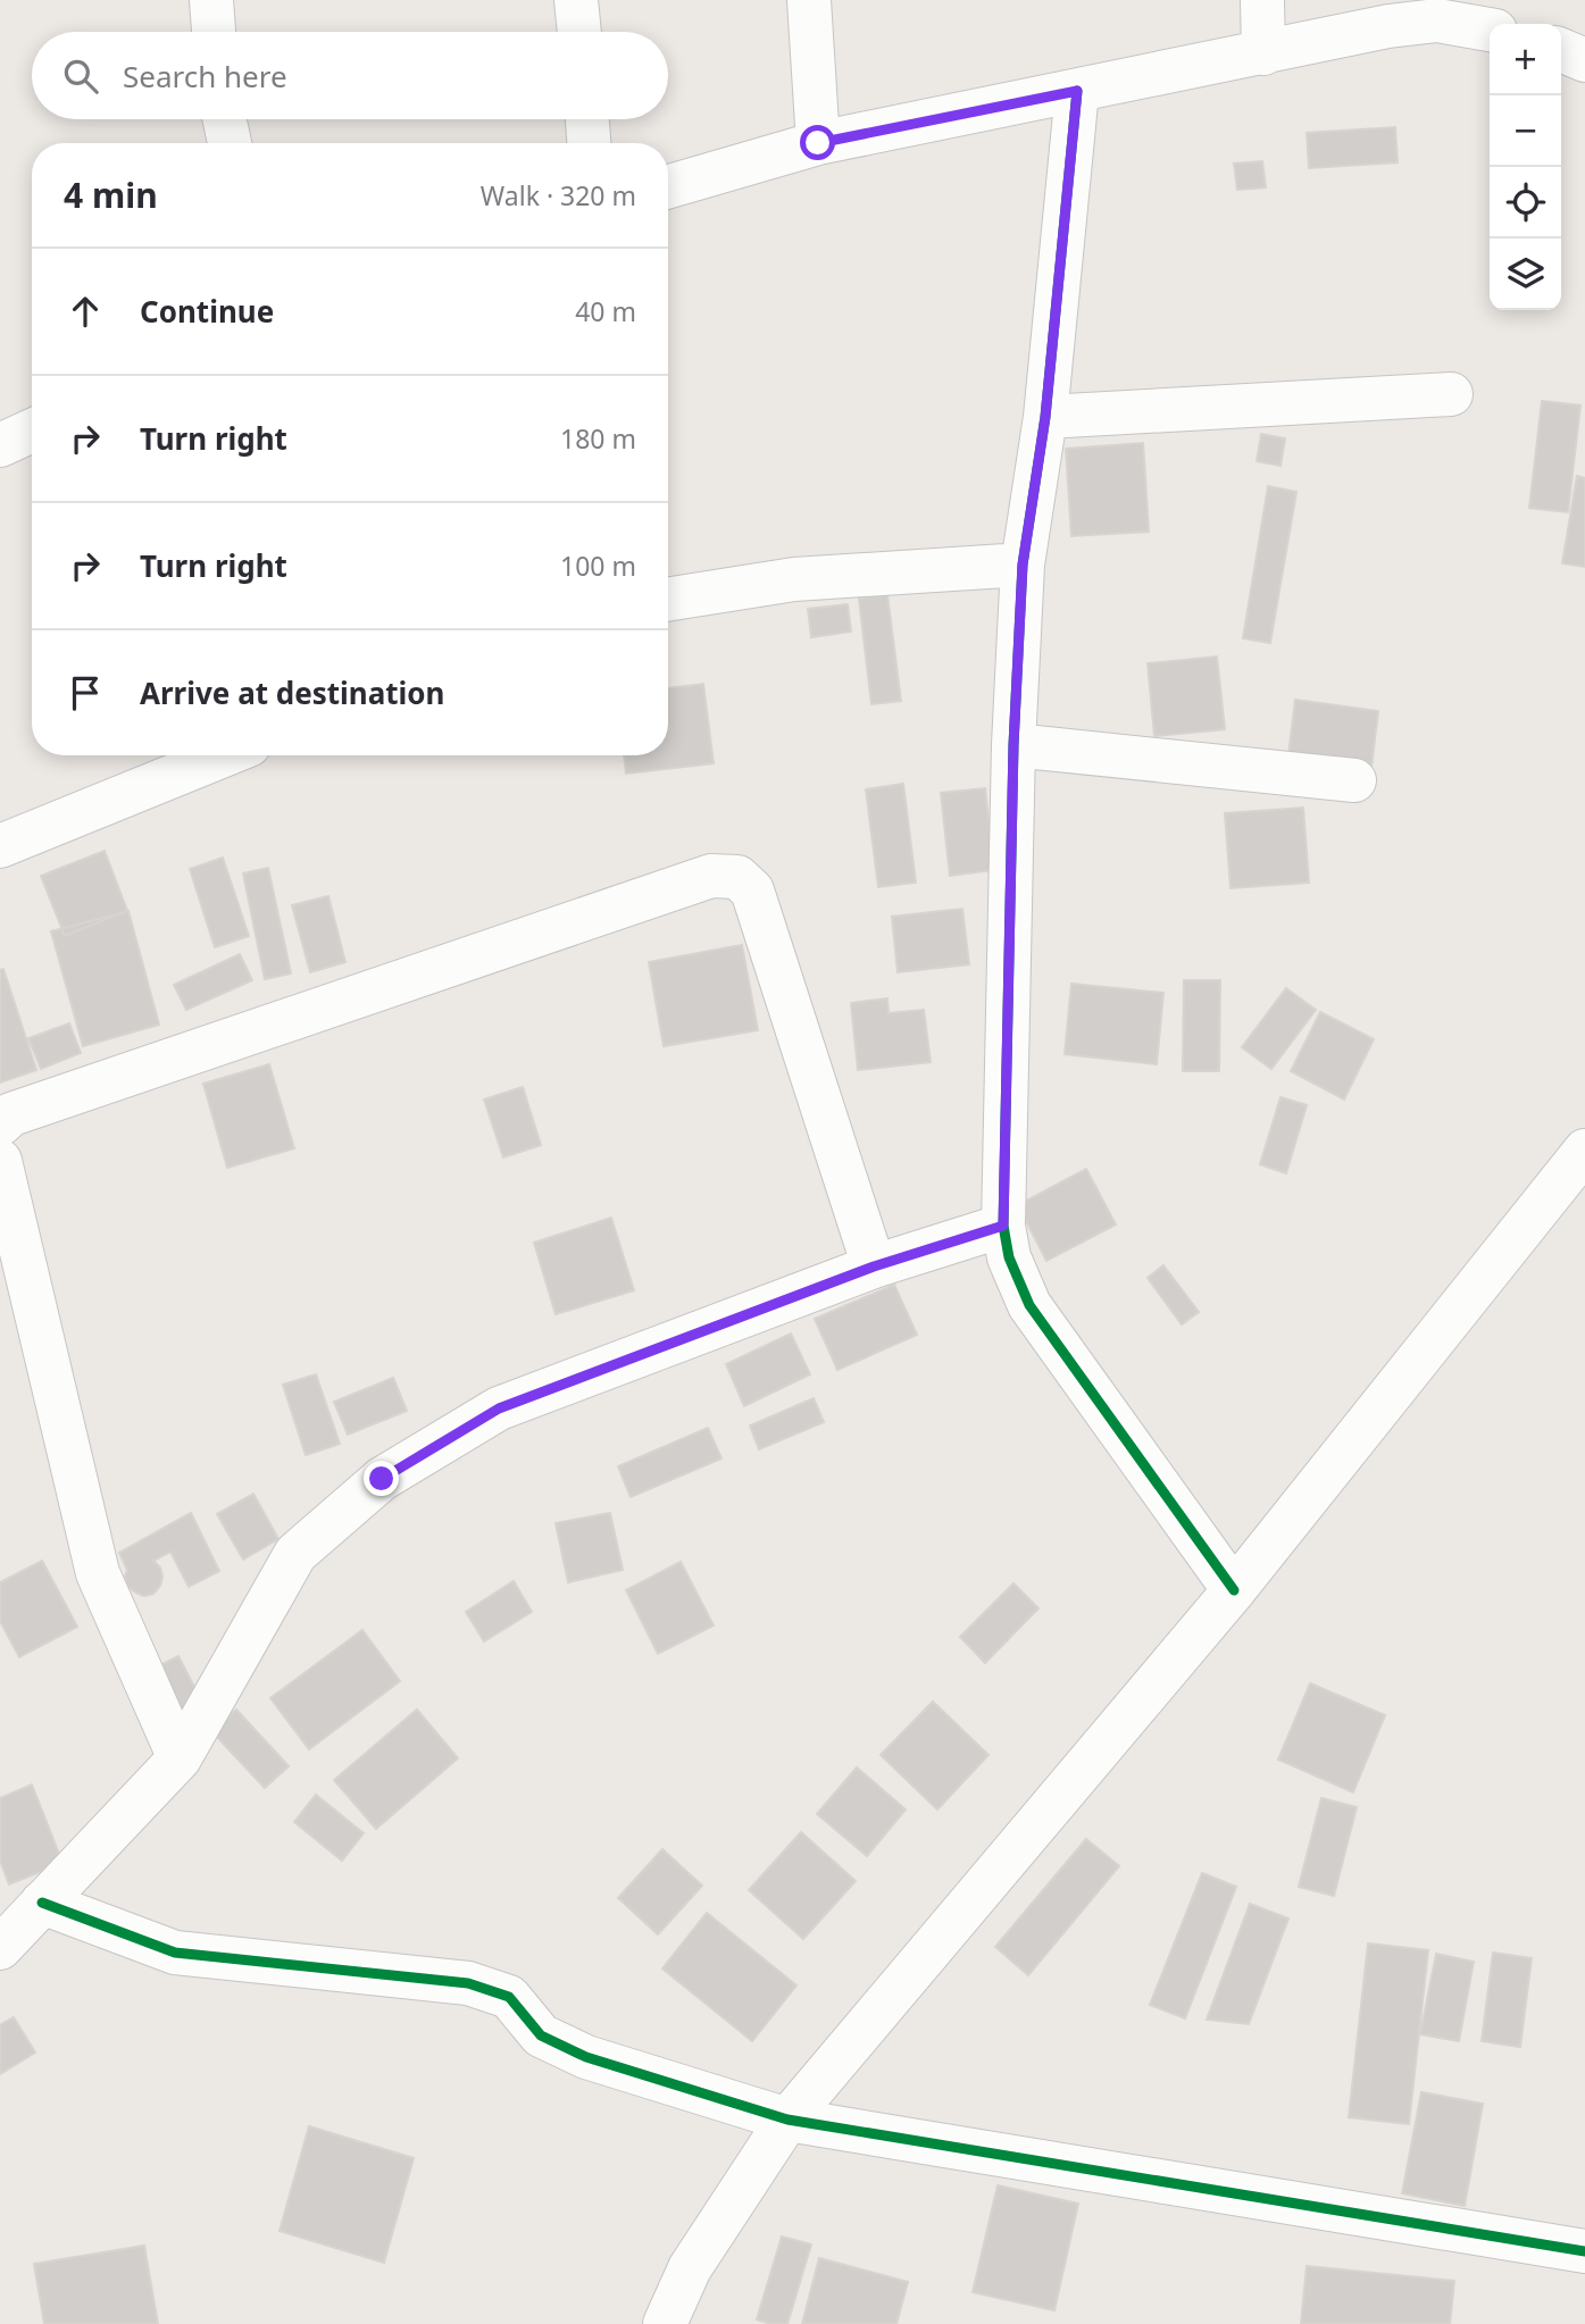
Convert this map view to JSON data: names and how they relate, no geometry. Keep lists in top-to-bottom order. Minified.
{"page":{"map_buttons":["+","−"],"search":"Search here","heading":["4 min","Walk · 320 m"],"list":[["Continue","40 m"],["Turn right","180 m"],["Turn right","100 m"],"Arrive at destination"]}}
